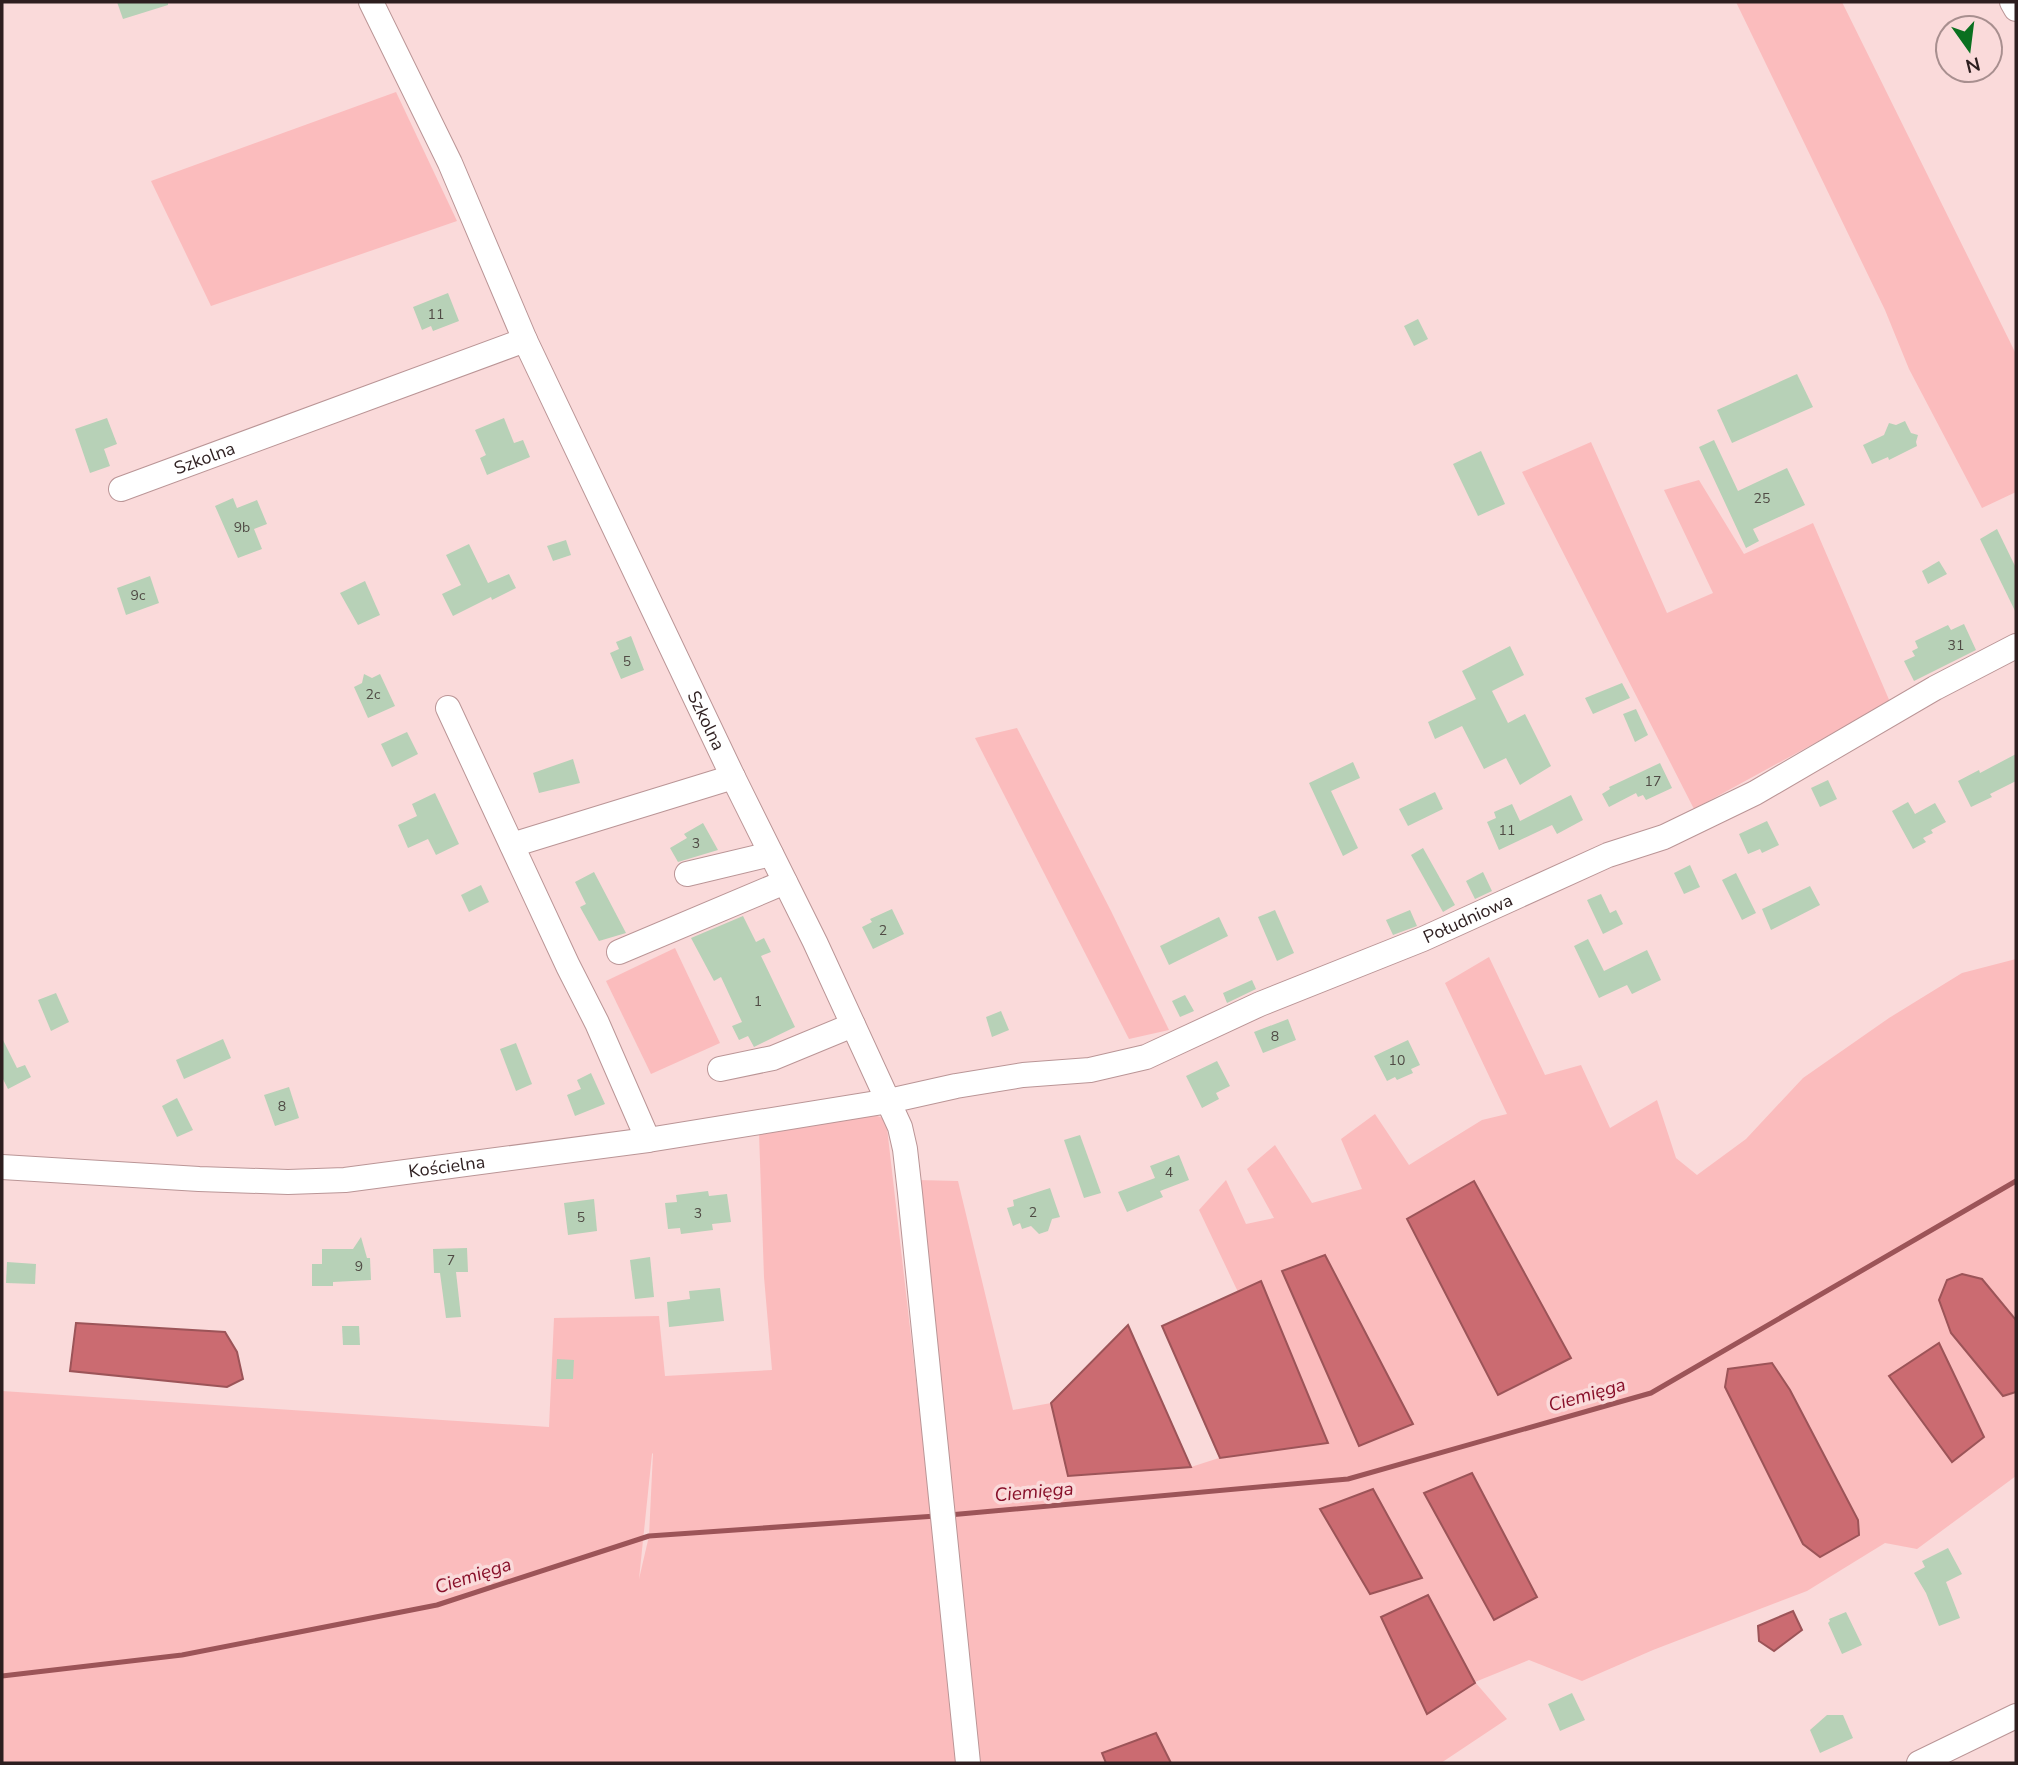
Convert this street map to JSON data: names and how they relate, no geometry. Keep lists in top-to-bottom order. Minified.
{"streets":{"street":["Szkolna","Południowa","Kościelna"]},"crossings":[["Szkolna","Południowa"],["Szkolna","Kościelna"],["Południowa","Kościelna"]],"water":["Ciemięga"],"house_numbers":["11","25","9b","9c","31","5","2c","17","11","3","2","1","8","10","8","4","2","3","5","7","9"],"north":"bottom"}
